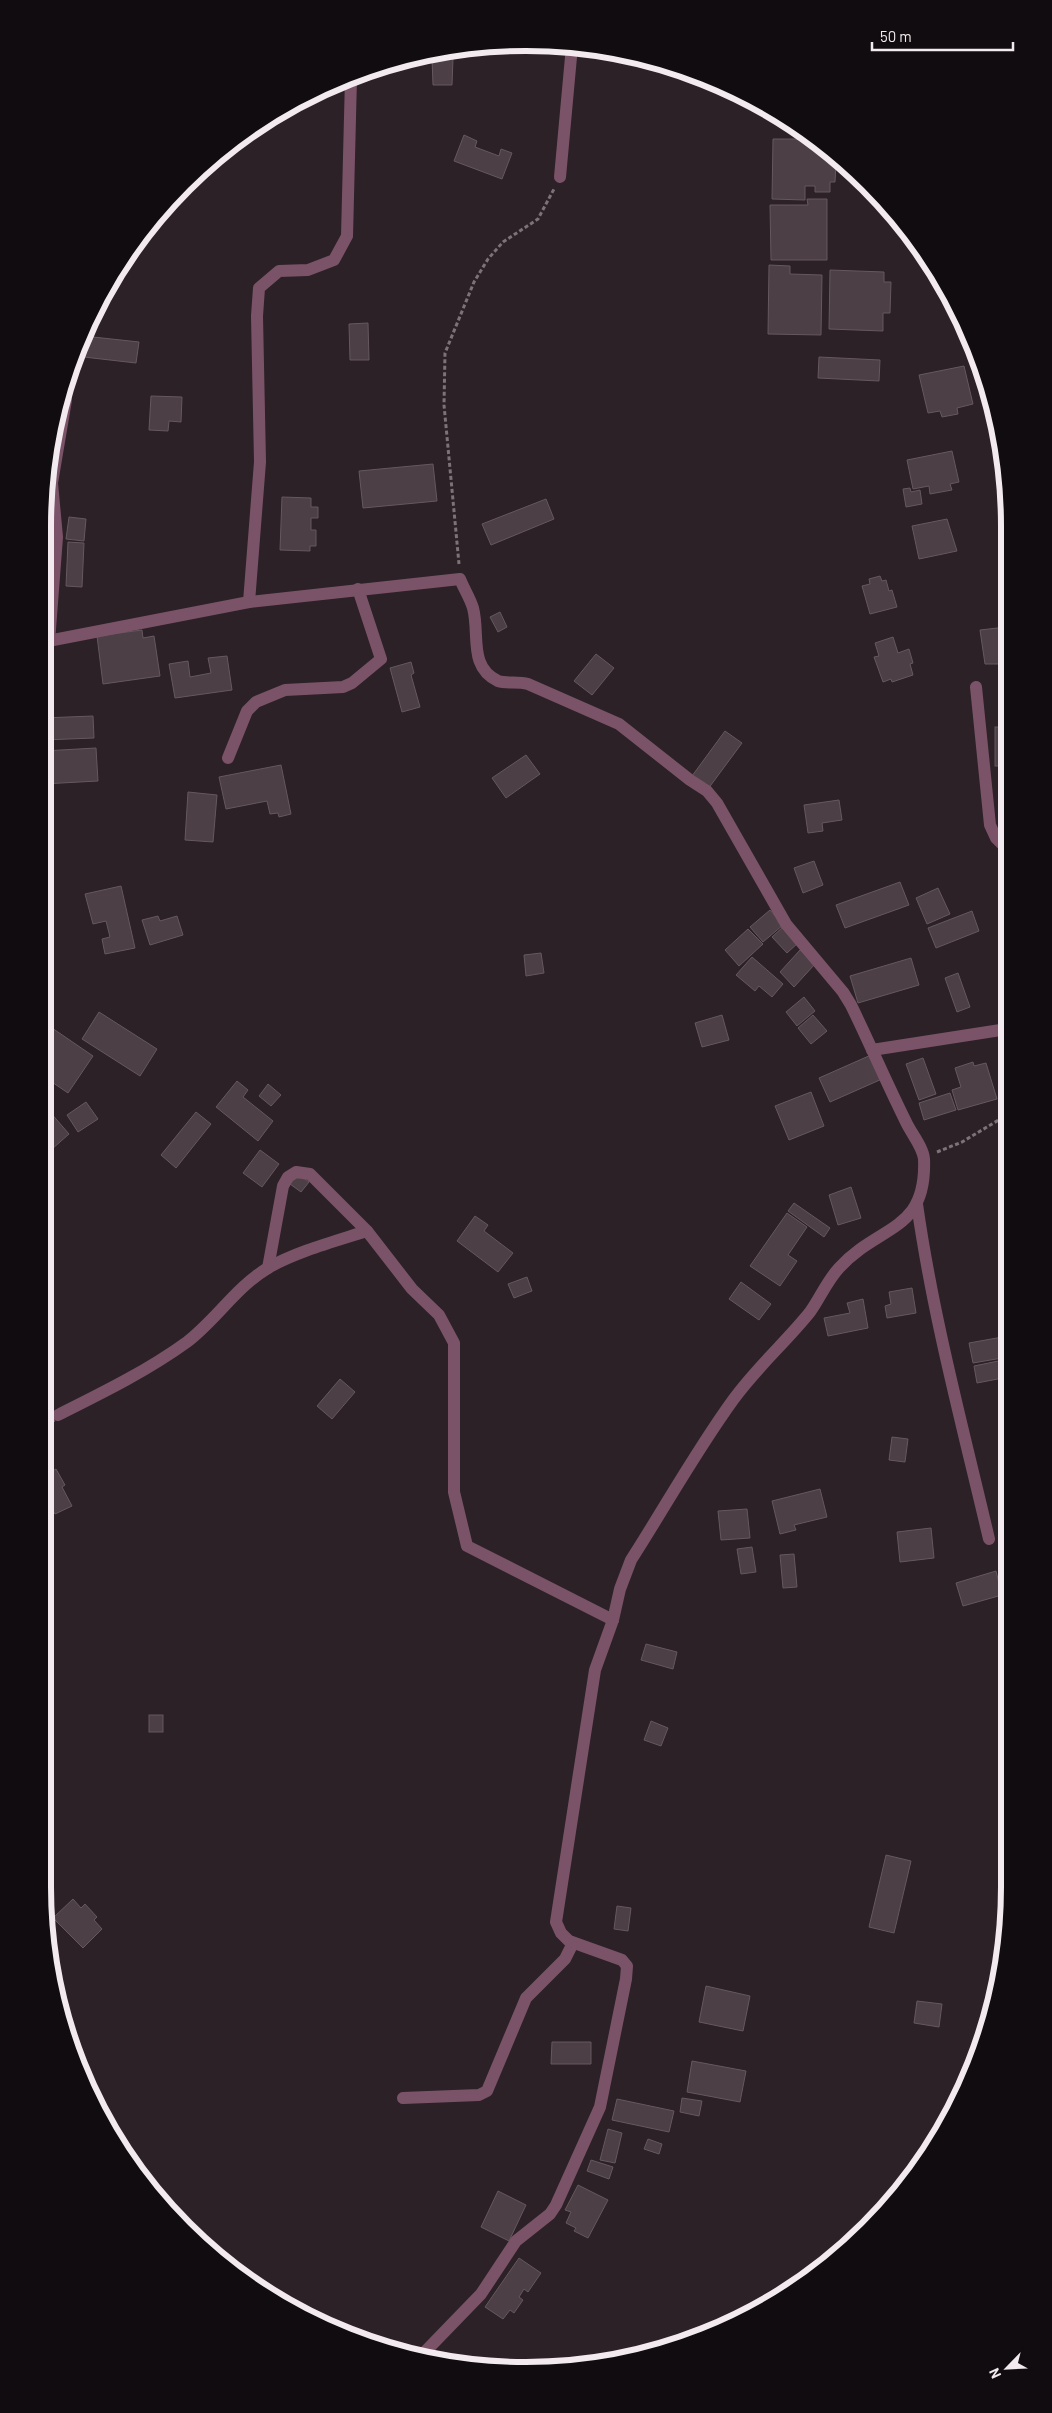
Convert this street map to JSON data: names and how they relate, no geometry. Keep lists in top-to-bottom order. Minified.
{"scale_bar":"50 m","north":"bottom left"}
